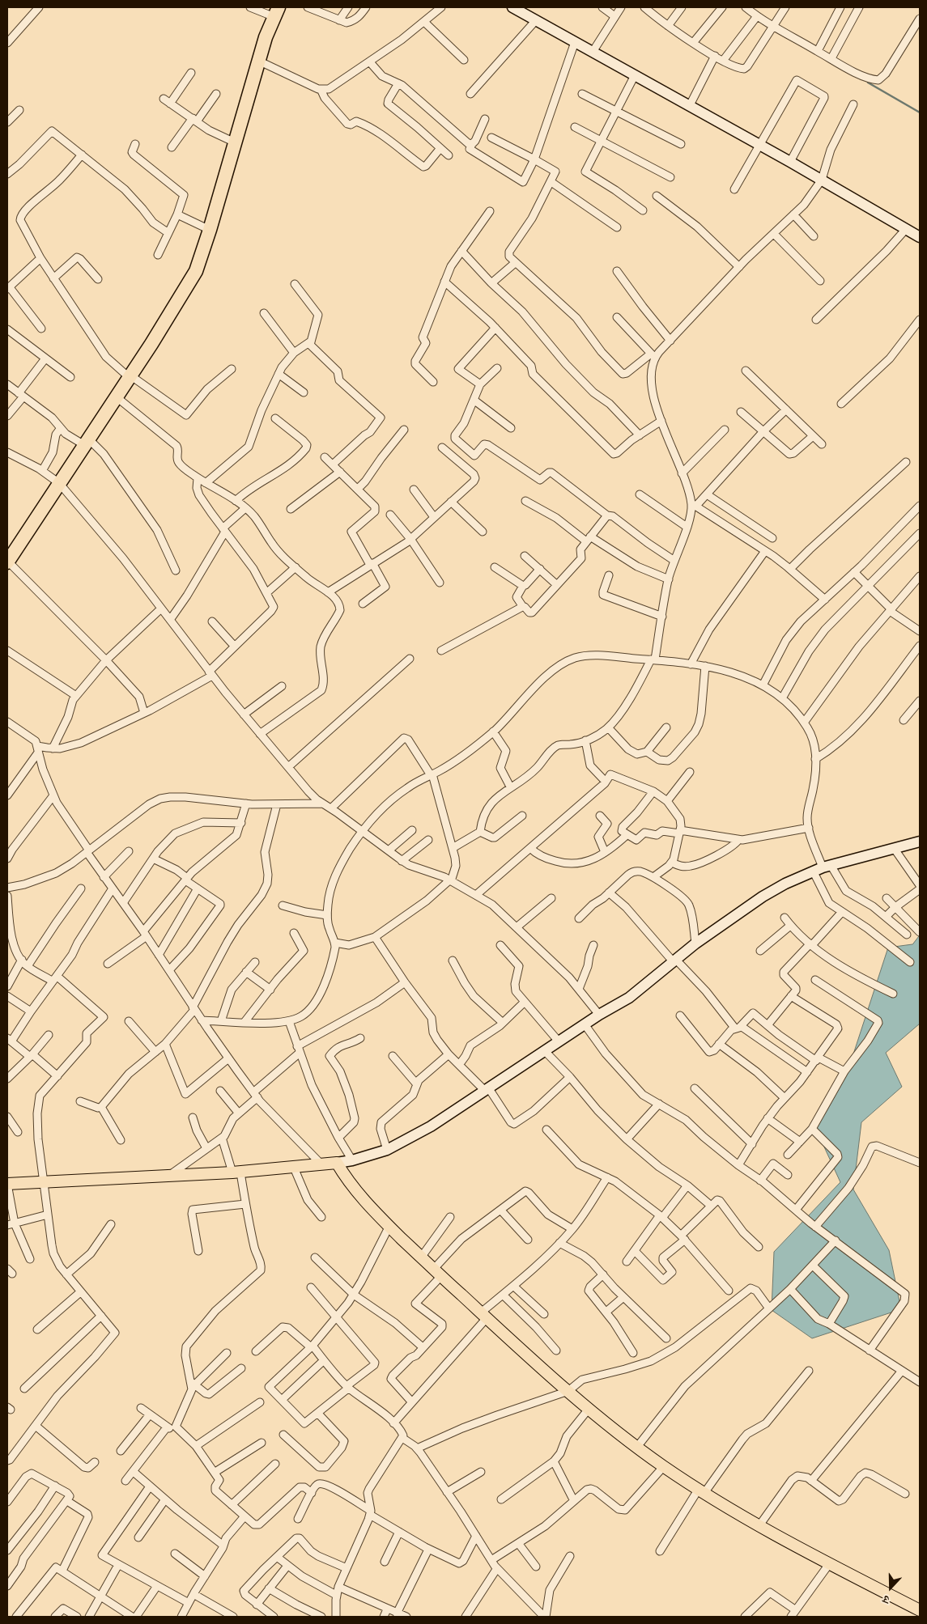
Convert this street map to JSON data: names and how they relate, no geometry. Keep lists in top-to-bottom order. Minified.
{"north":"bottom"}
